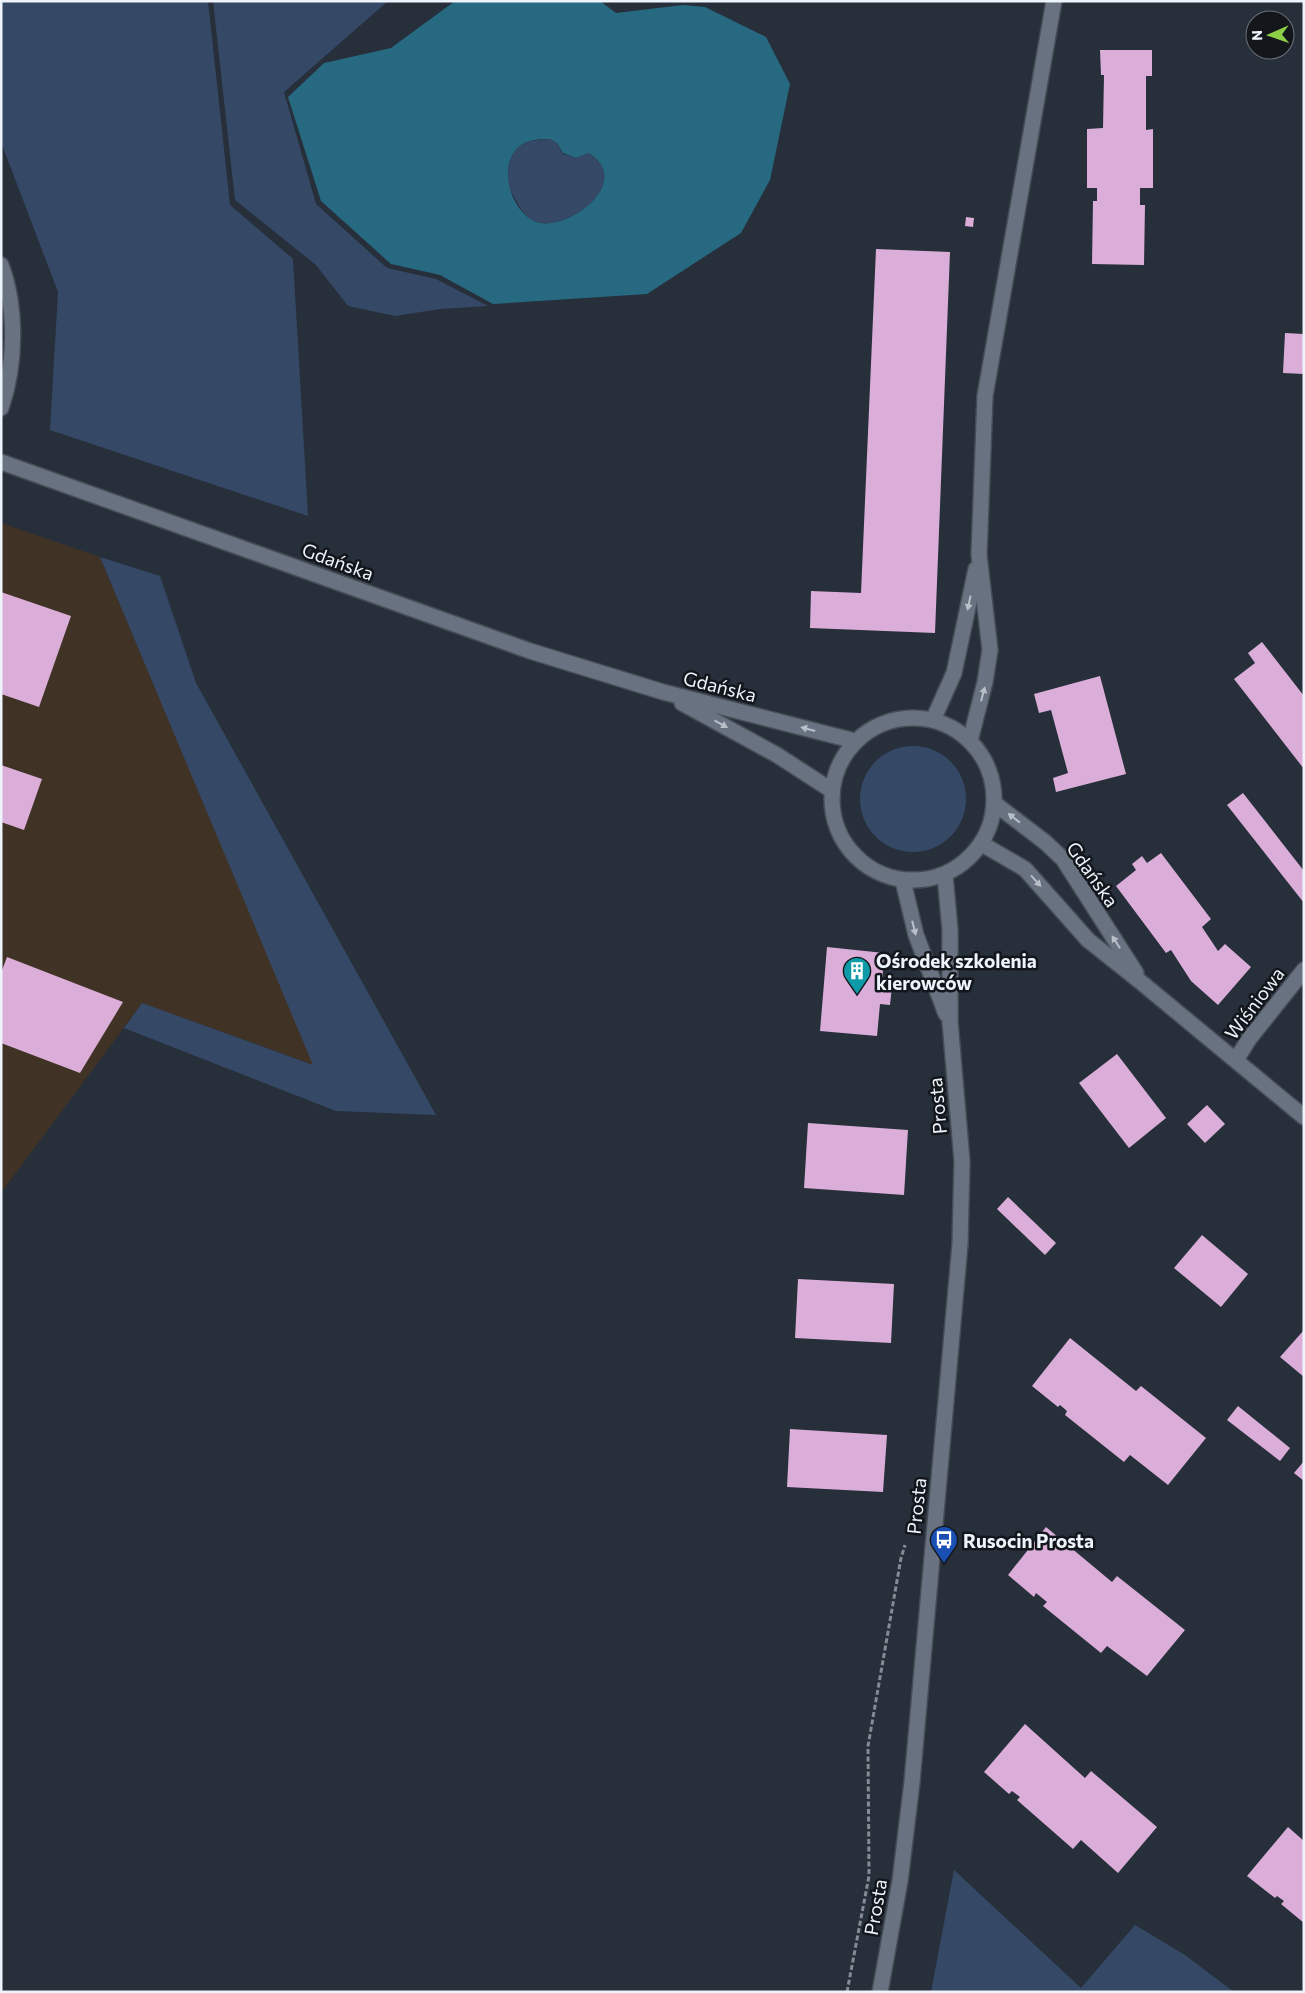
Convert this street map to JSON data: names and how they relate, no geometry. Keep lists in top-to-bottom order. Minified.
{"streets":{"street":["Gdańska","Wiśniowa","Prosta"]},"crossings":[["Gdańska","Wiśniowa"],["Gdańska","Prosta"]],"places":{"building":["Ośrodek szkolenia kierowców"],"bus stop":["Rusocin Prosta"]},"north":"left"}
